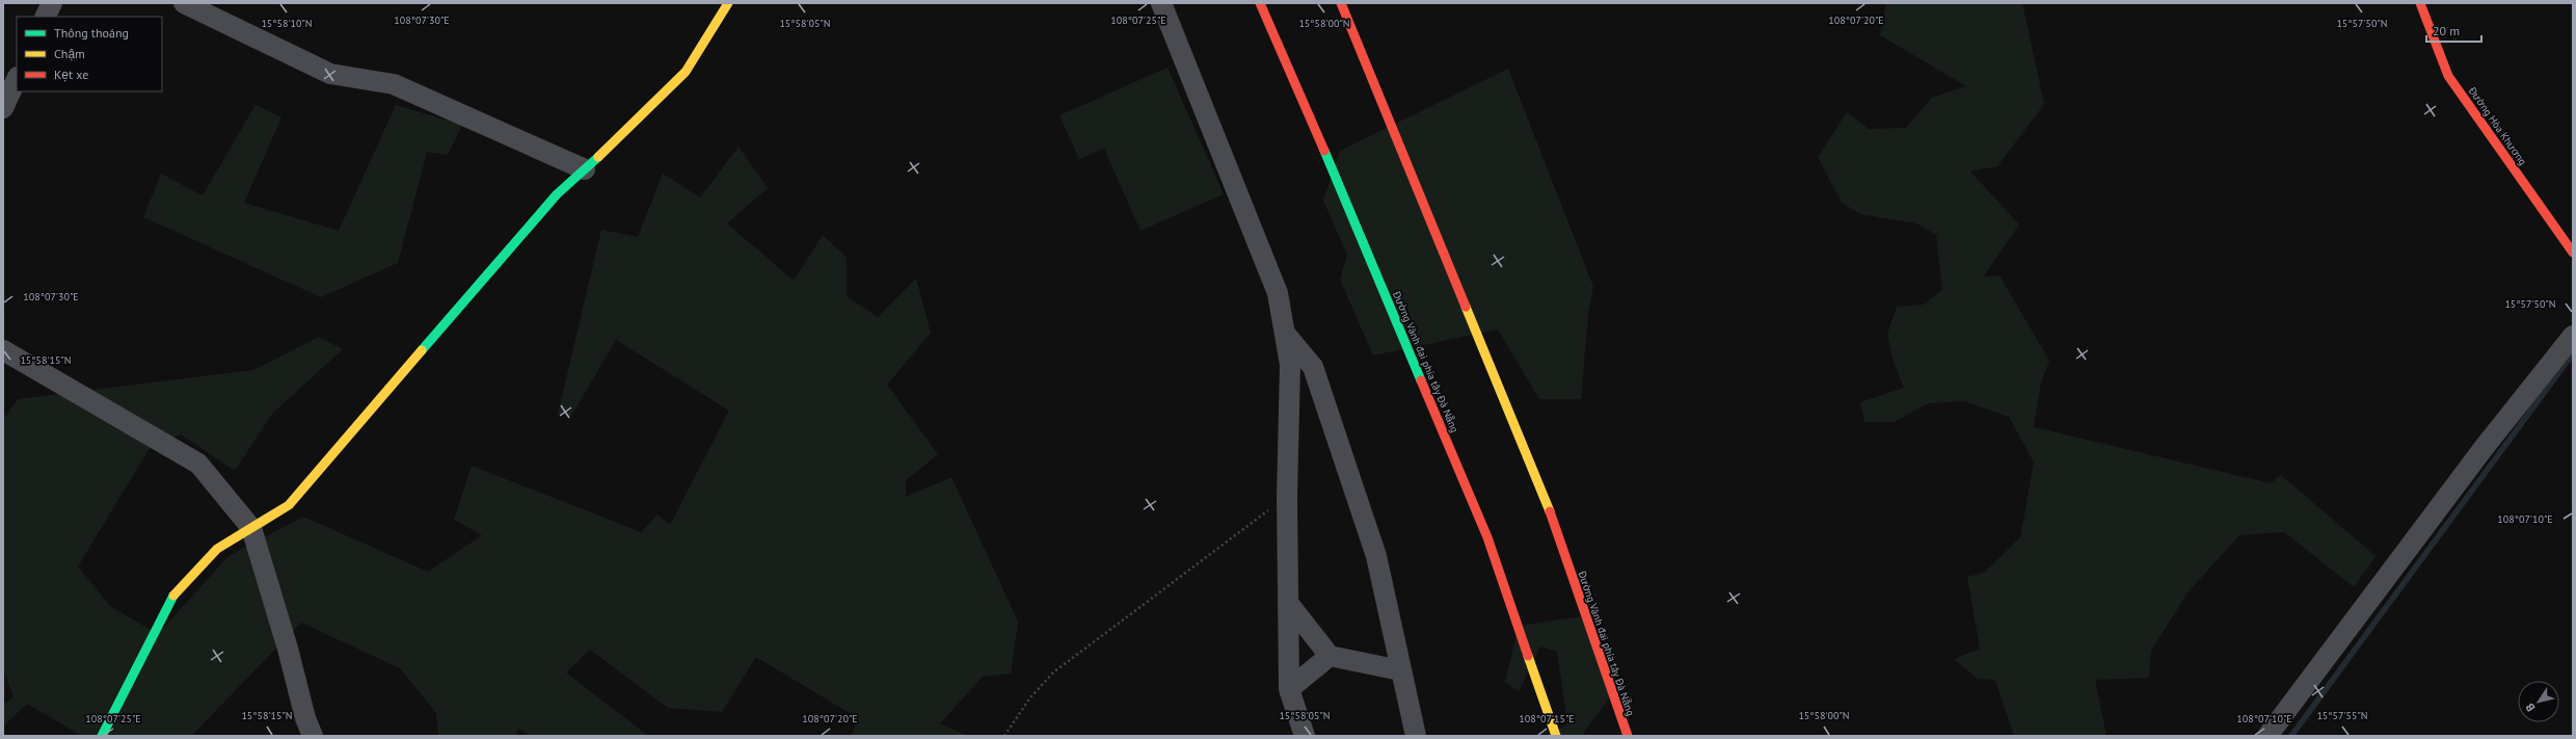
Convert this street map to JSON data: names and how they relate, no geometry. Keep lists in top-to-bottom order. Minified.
{"streets":{"main road":["Đường Hòa Khương","Đường Vành đai phía tây Đà Nẵng"]},"legend":["Thông thoáng","Chậm","Kẹt xe"],"scale_bar":"20 m","north":"bottom left","coordinates":["108°07'20\"E","108°07'30\"E","108°07'25\"E","15°58'10\"N","15°58'05\"N","15°58'00\"N","15°57'50\"N","15°58'15\"N","108°07'10\"E","15°57'55\"N","108°07'15\"E"]}
